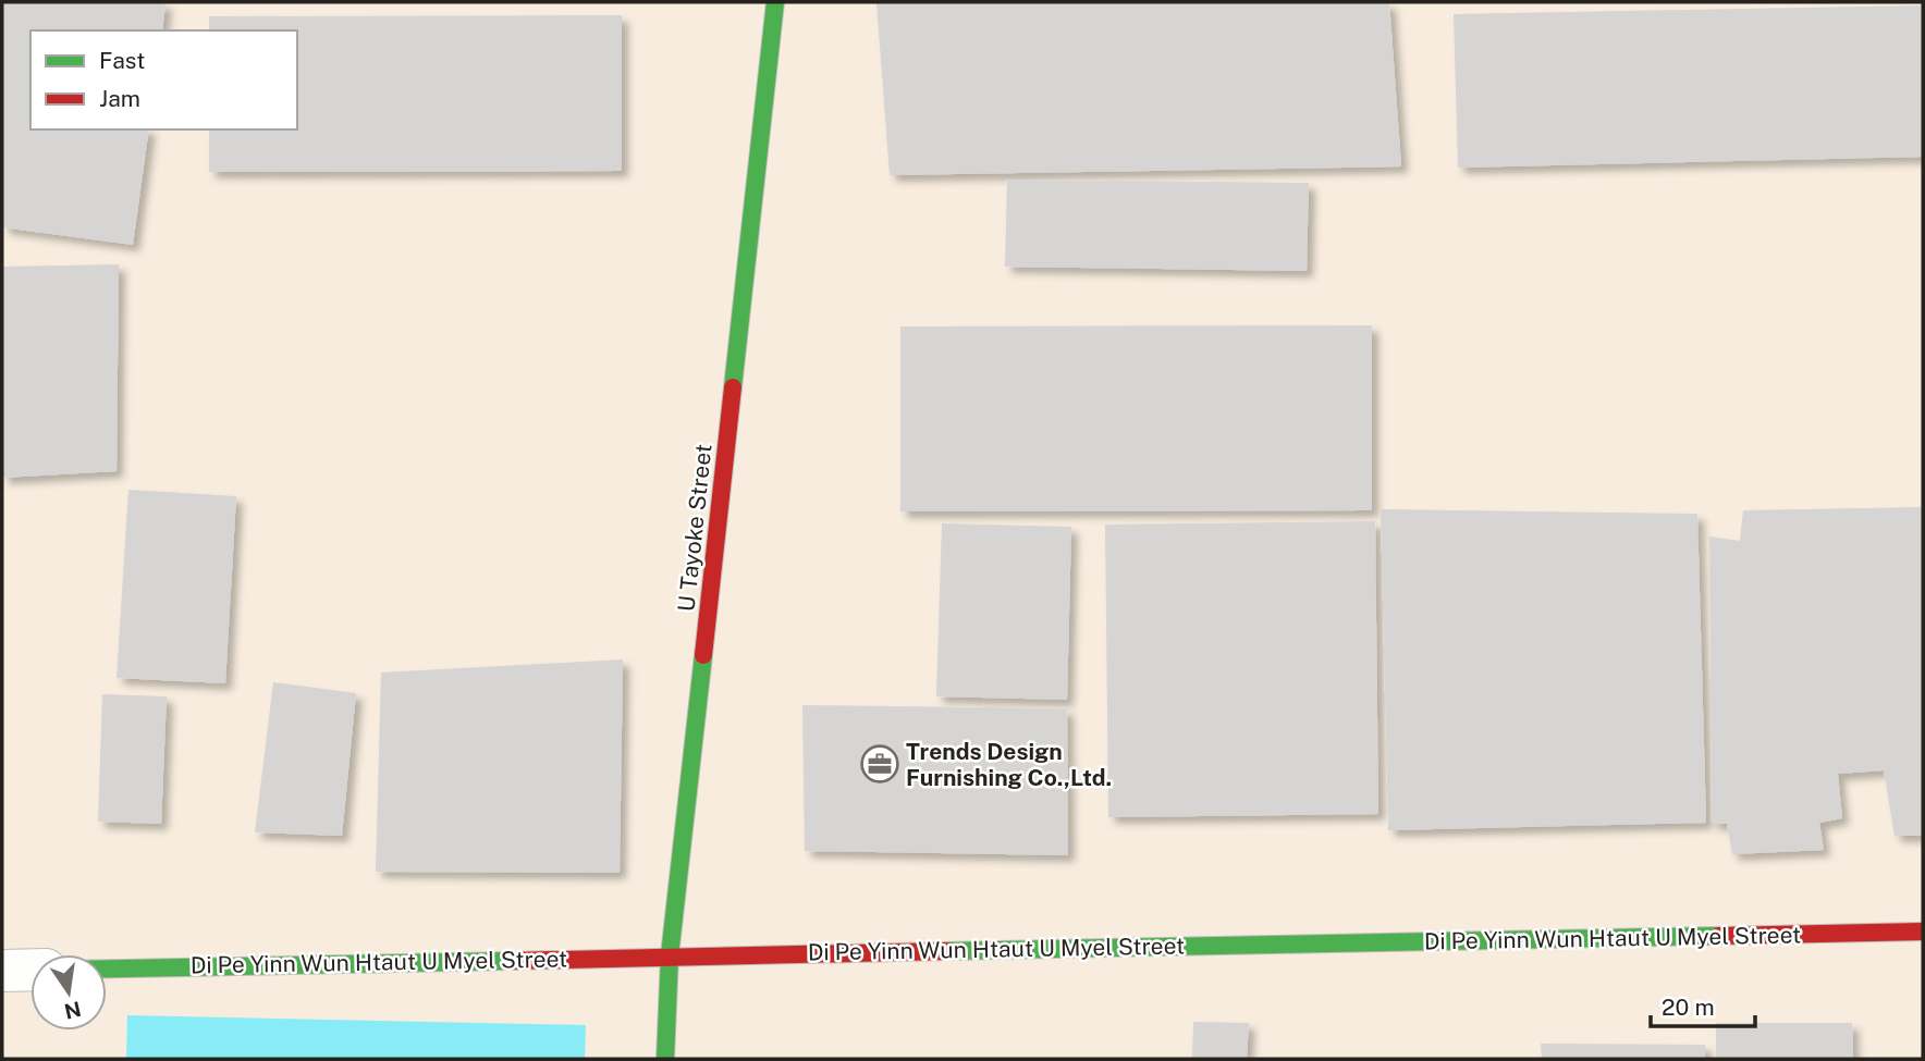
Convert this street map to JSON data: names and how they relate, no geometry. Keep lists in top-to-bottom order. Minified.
{"streets":{"street":["U Tayoke Street","Di Pe Yinn Wun Htaut U Myel Street"]},"crossings":[["U Tayoke Street","Di Pe Yinn Wun Htaut U Myel Street"]],"places":{"office":["Trends Design Furnishing Co.,Ltd."]},"legend":["Fast","Jam"],"scale_bar":"20 m","north":"bottom"}
